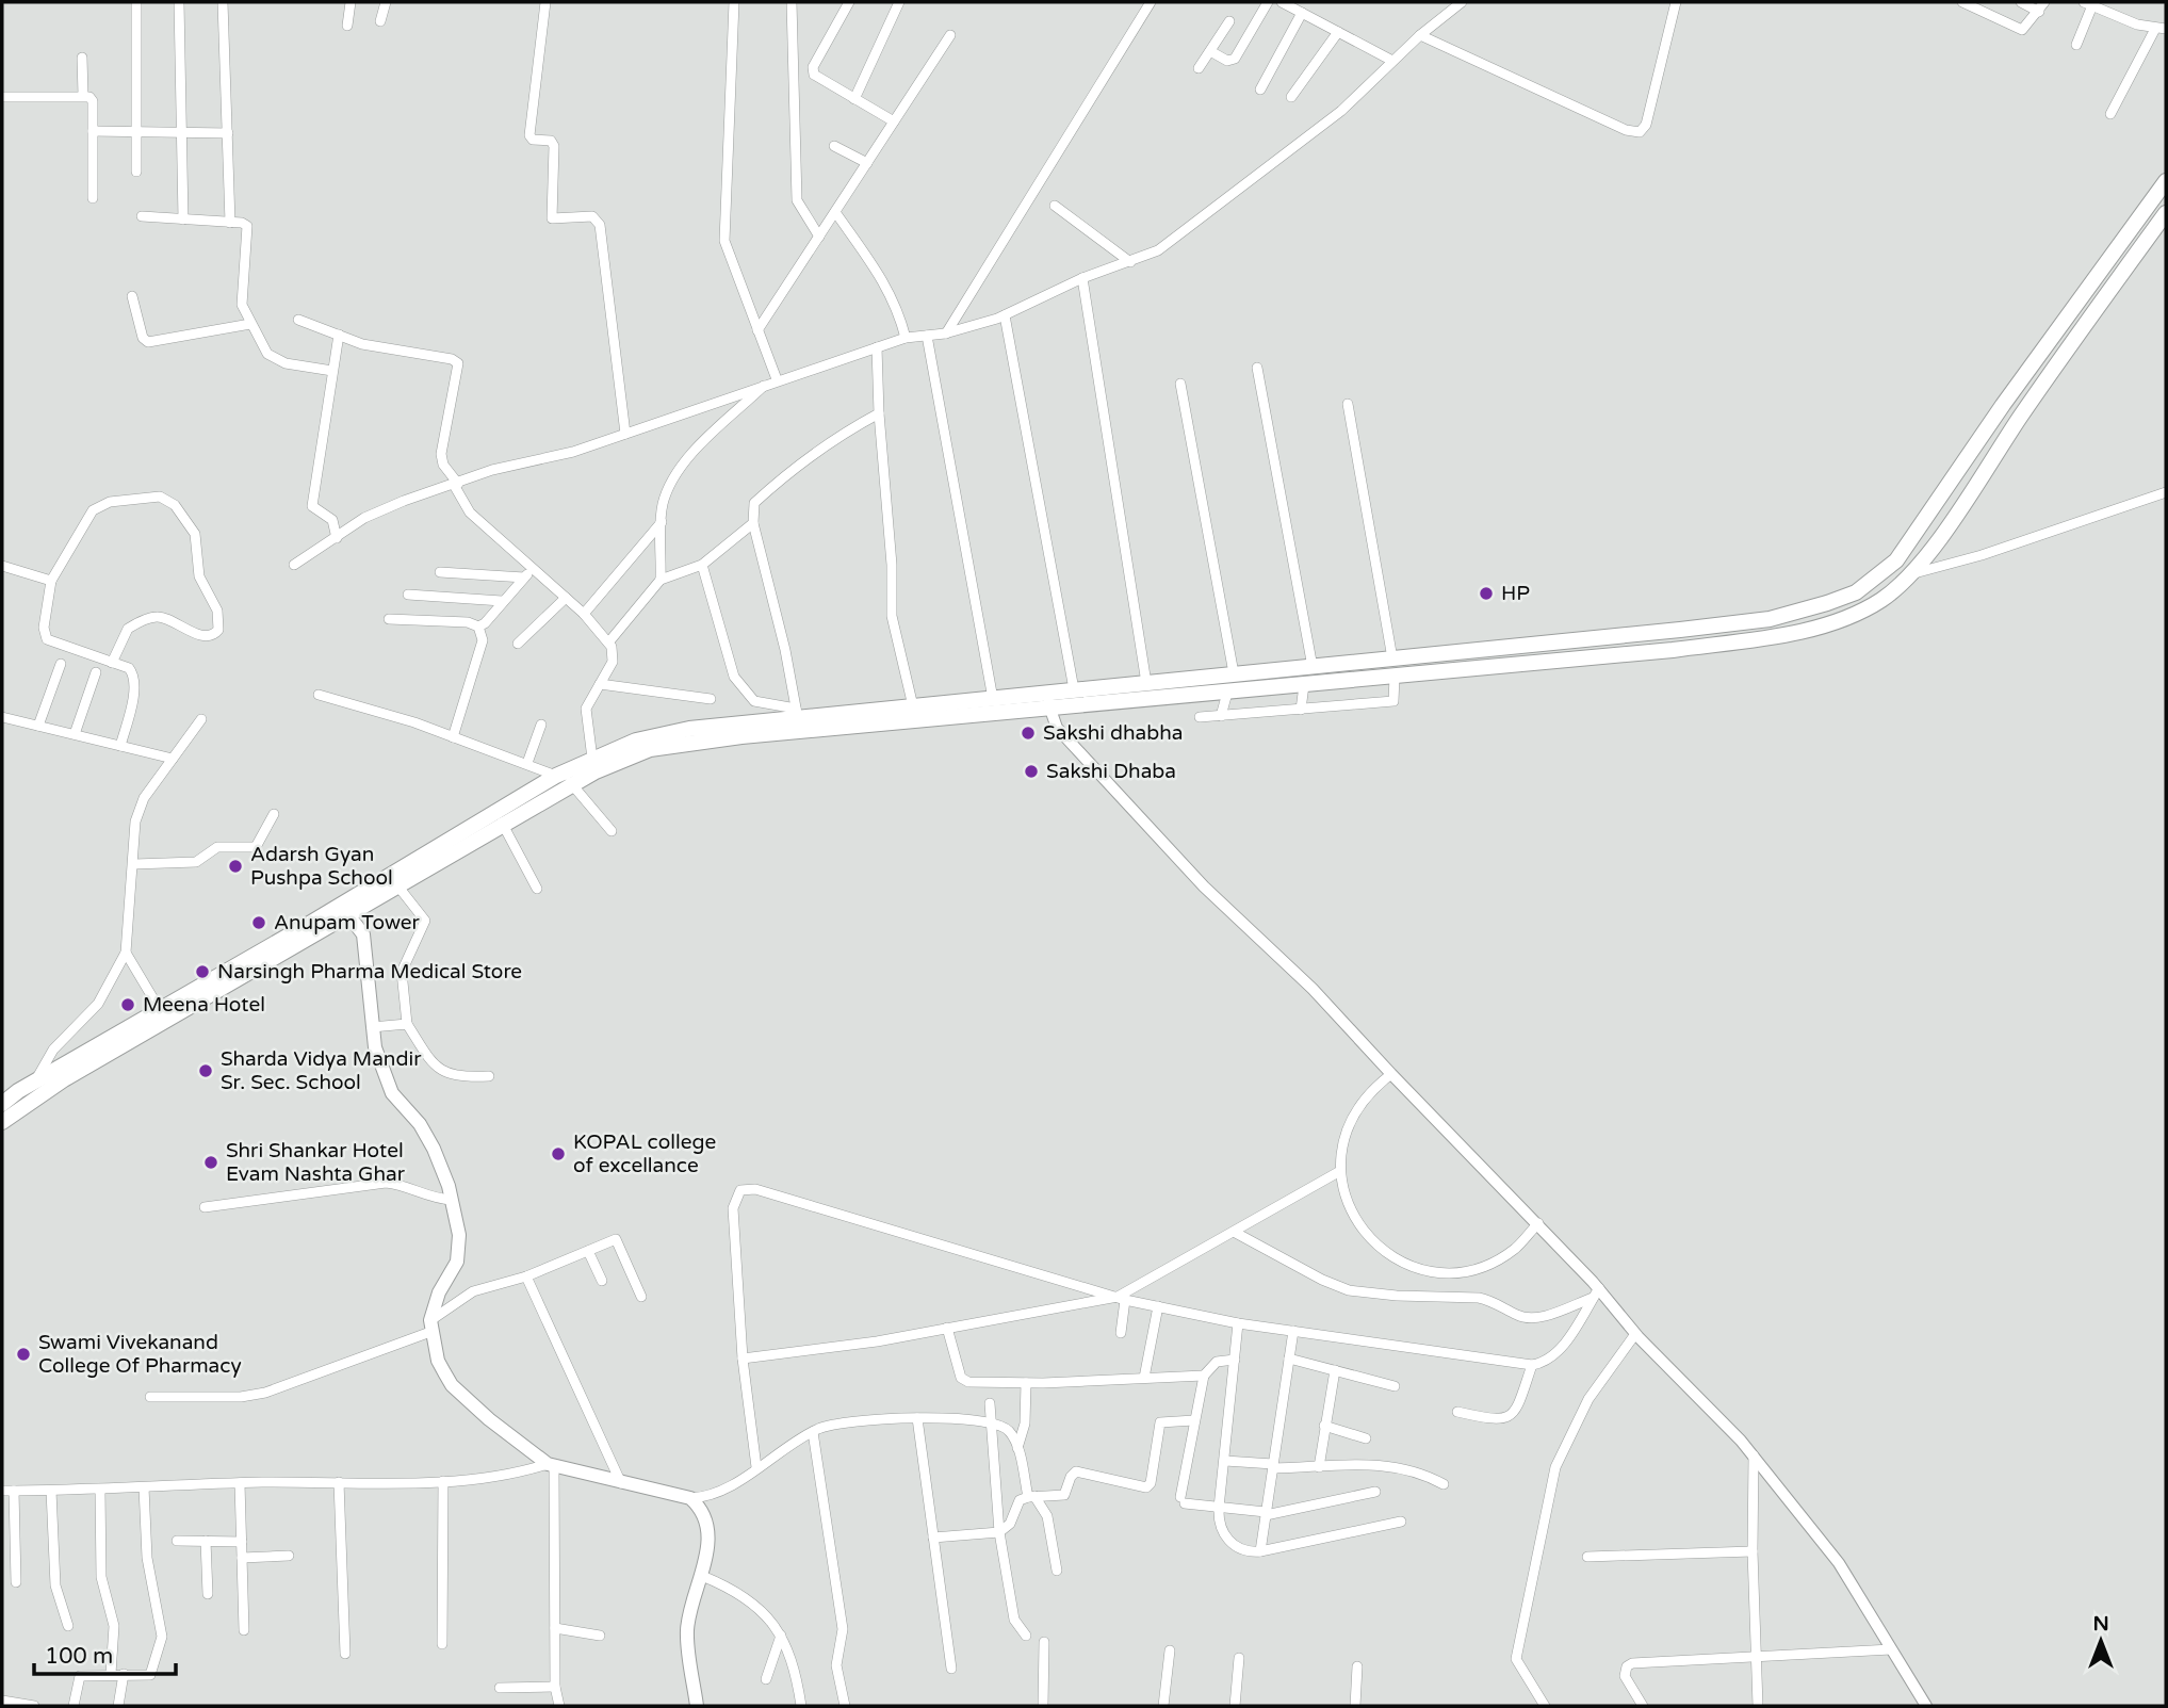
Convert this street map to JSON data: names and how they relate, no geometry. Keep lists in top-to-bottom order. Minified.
{"places":["HP","Sakshi dhabha","Sakshi Dhaba","Adarsh Gyan Pushpa School","Anupam Tower","Narsingh Pharma Medical Store","Meena Hotel","Sharda Vidya Mandir Sr. Sec. School","KOPAL college of excellance","Shri Shankar Hotel Evam Nashta Ghar","Swami Vivekanand College Of Pharmacy"],"scale_bar":"100 m","north":"top"}
